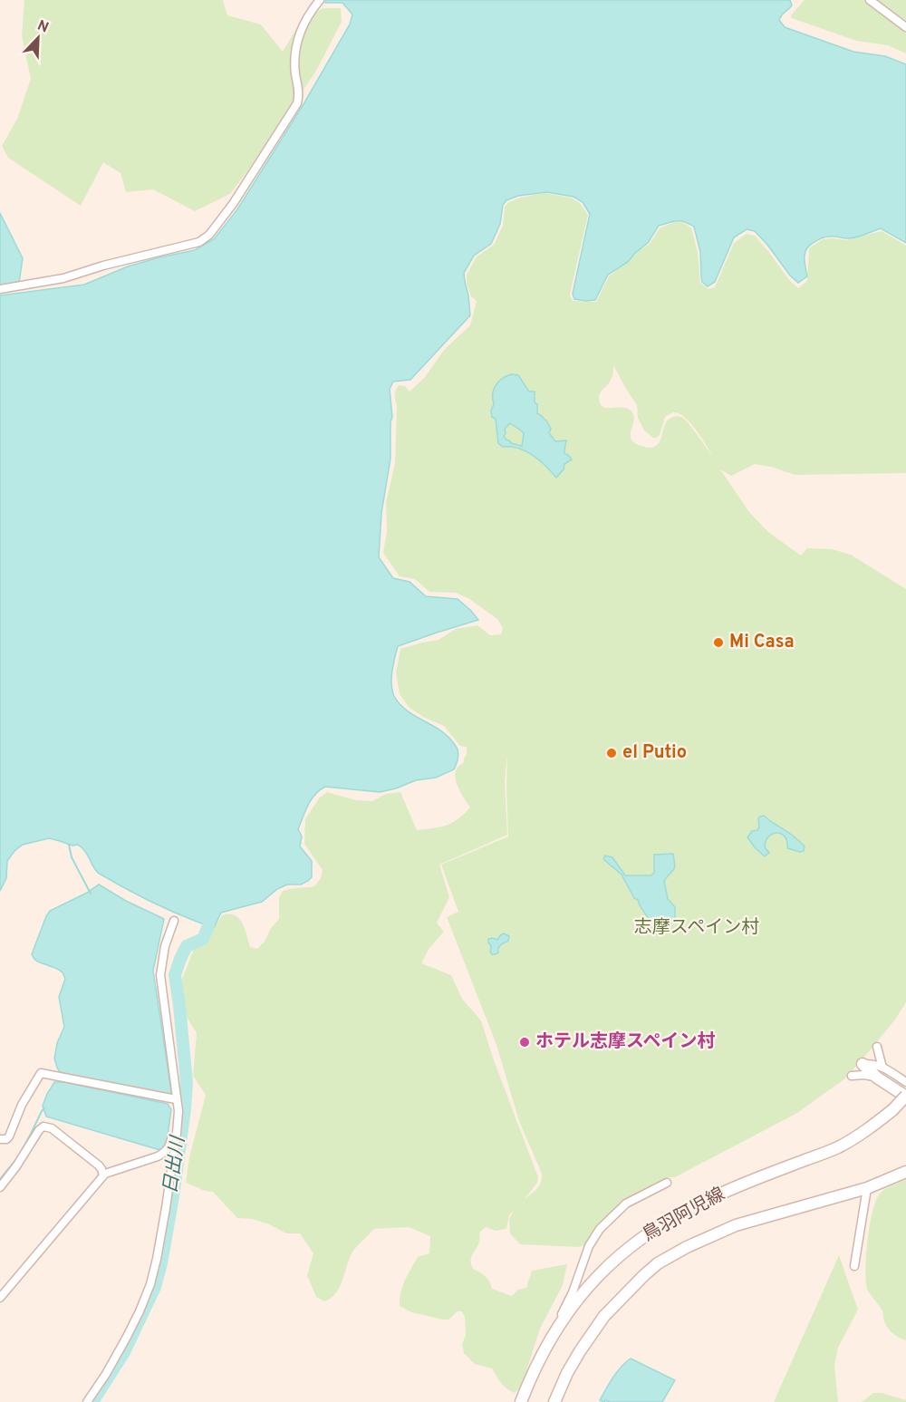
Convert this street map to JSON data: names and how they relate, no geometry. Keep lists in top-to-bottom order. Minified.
{"streets":{"main road":["鳥羽阿児線"]},"water":["日出川"],"parks":["志摩スペイン村"],"places":["Mi Casa","el Putio","ホテル志摩スペイン村"],"north":"top right"}
